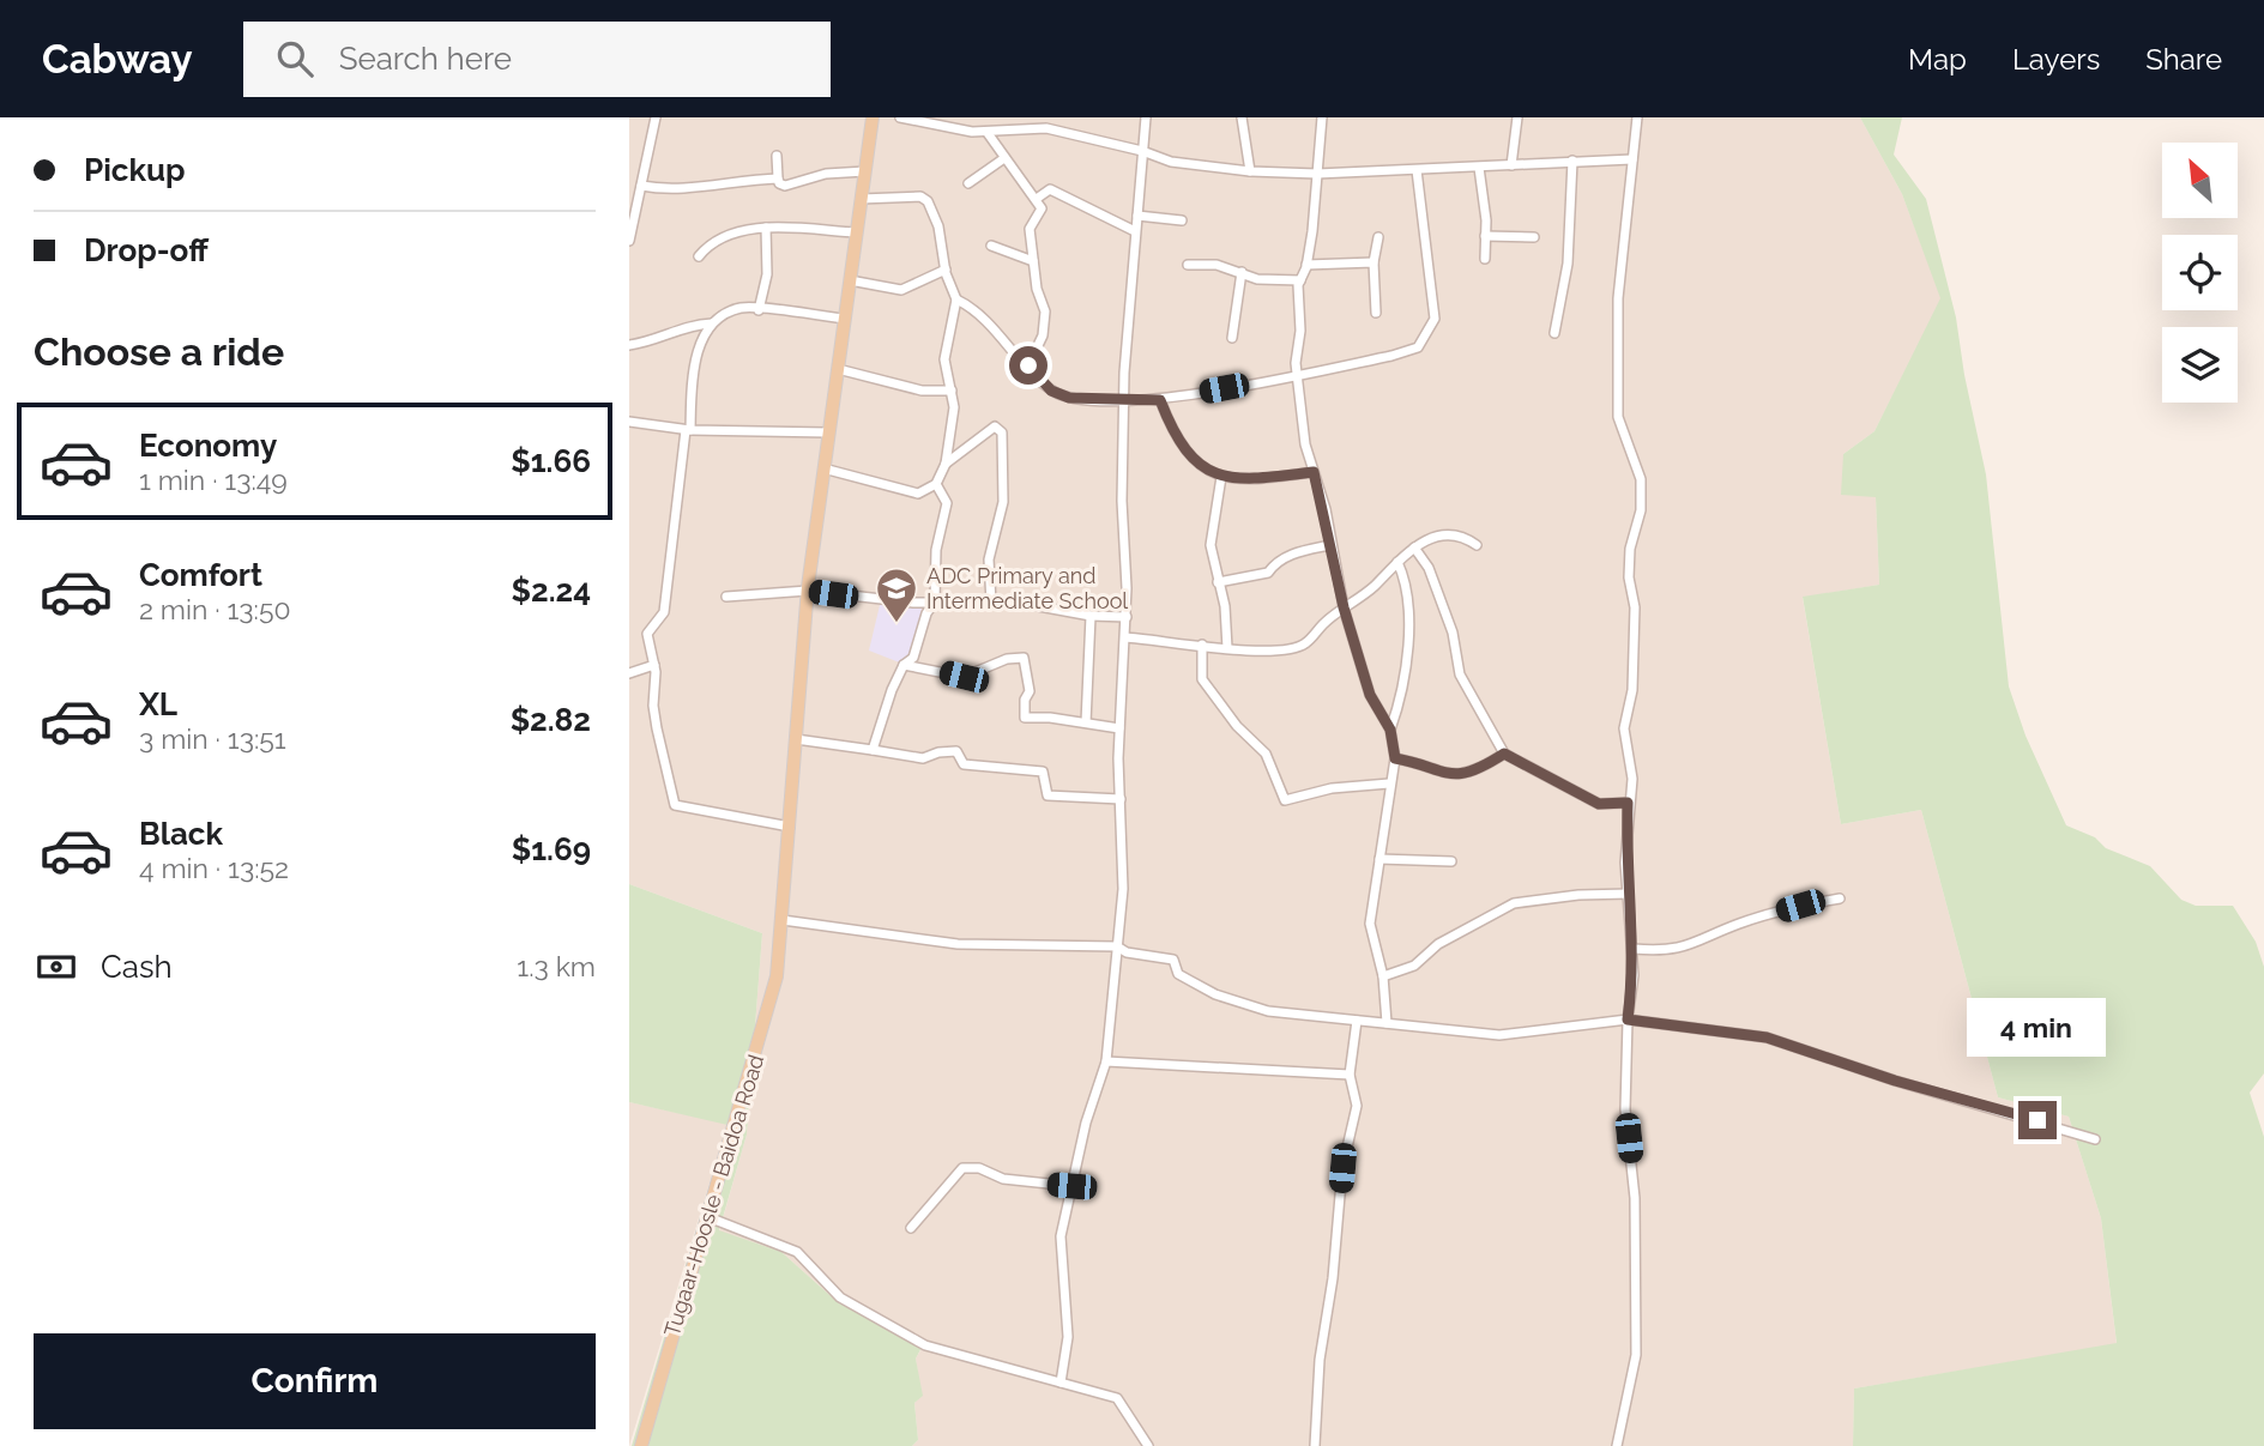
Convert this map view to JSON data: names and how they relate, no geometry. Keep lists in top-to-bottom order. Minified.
{"streets":{"main road":["Tugaar-Hoosle - Baidoa Road"]},"places":{"school or university":["ADC Primary and Intermediate School"]},"north":"top left","page":{"header":"Cabway","search":"Search here","nav":["Map","Layers","Share"],"banner":["Pickup","Drop-off"],"heading":"Choose a ride","list":[{"name":"Economy","note":"1 min · 13:49","value":"$1.66"},{"name":"Comfort","note":"2 min · 13:50","value":"$2.24"},{"name":"XL","note":"3 min · 13:51","value":"$2.82"},{"name":"Black","note":"4 min · 13:52","value":"$1.69"}],"pay":["Cash","1.3 km"],"bubble":"4 min","buttons":"Confirm"}}
